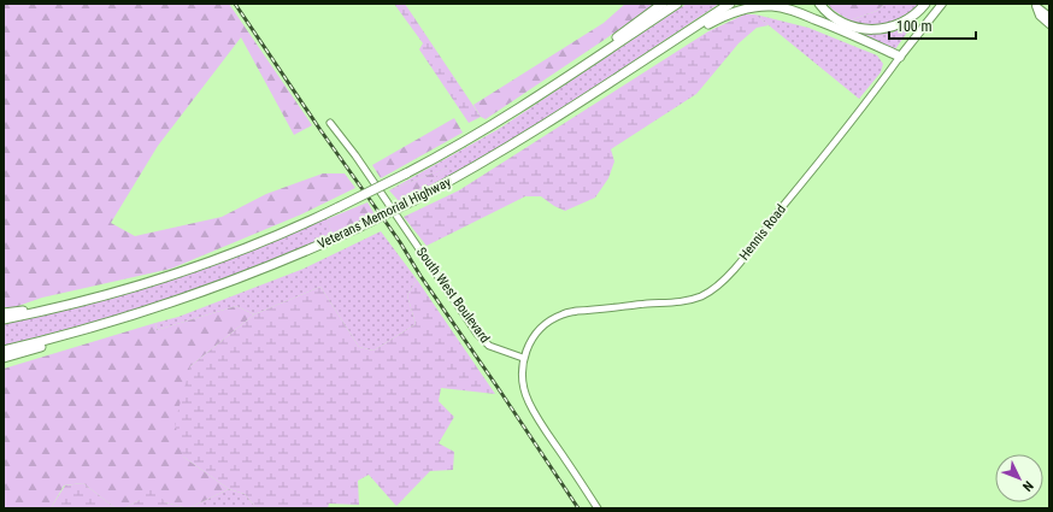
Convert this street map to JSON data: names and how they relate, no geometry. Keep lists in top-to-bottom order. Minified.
{"streets":{"highway":["Veterans Memorial Highway"],"main road":["Hennis Road"],"street":["South West Boulevard"]},"crossings":[["Hennis Road","South West Boulevard"]],"scale_bar":"100 m","north":"bottom right"}
